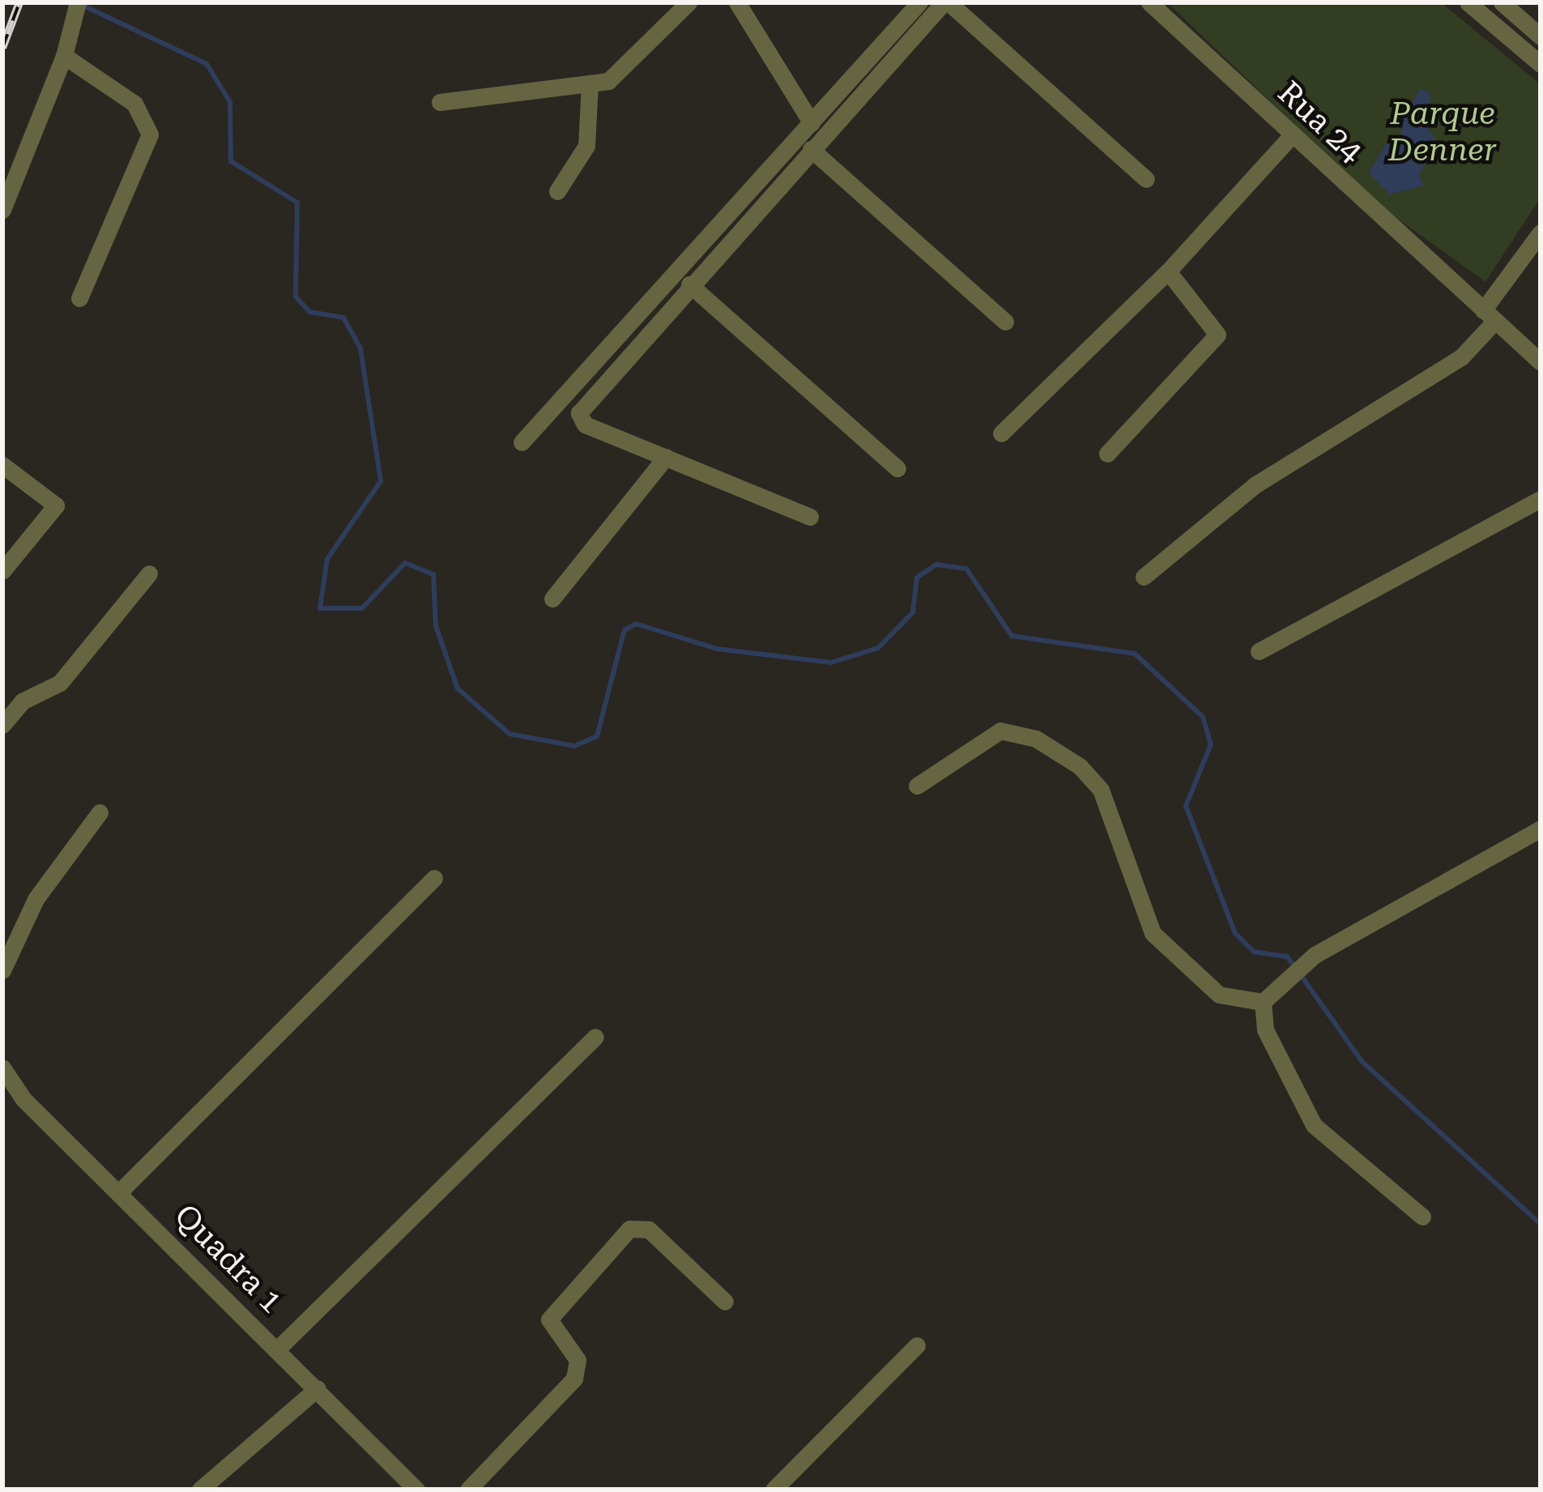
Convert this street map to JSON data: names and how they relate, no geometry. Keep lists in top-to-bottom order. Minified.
{"streets":{"street":["Rua 24","Quadra 1"]},"parks":["Parque Denner"]}
